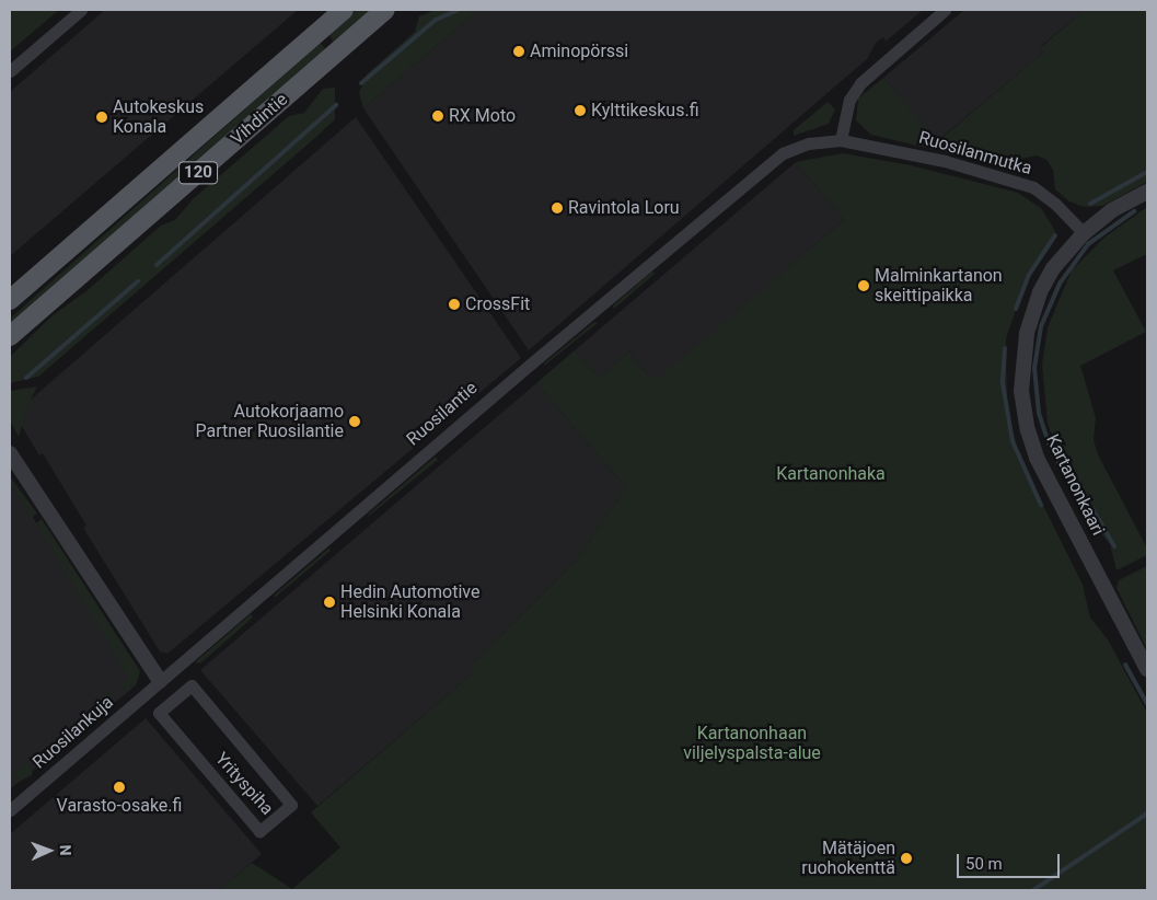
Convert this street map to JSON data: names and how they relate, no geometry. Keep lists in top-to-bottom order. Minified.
{"streets":{"main road":["Vihdintie","120"],"street":["Ruosilanmutka","Ruosilantie","Kartanonkaari","Ruosilankuja","Yrityspiha"]},"crossings":[["Ruosilanmutka","Ruosilantie"],["Ruosilanmutka","Kartanonkaari"],["Ruosilantie","Ruosilankuja"]],"parks":["Kartanonhaka","Kartanonhaan viljelyspalsta-alue"],"places":["Aminopörssi","Kylttikeskus.fi","RX Moto","Autokeskus Konala","Ravintola Loru","Malminkartanon skeittipaikka","CrossFit","Autokorjaamo Partner Ruosilantie","Hedin Automotive Helsinki Konala","Varasto-osake.fi","Mätäjoen ruohokenttä"],"scale_bar":"50 m","north":"right"}
